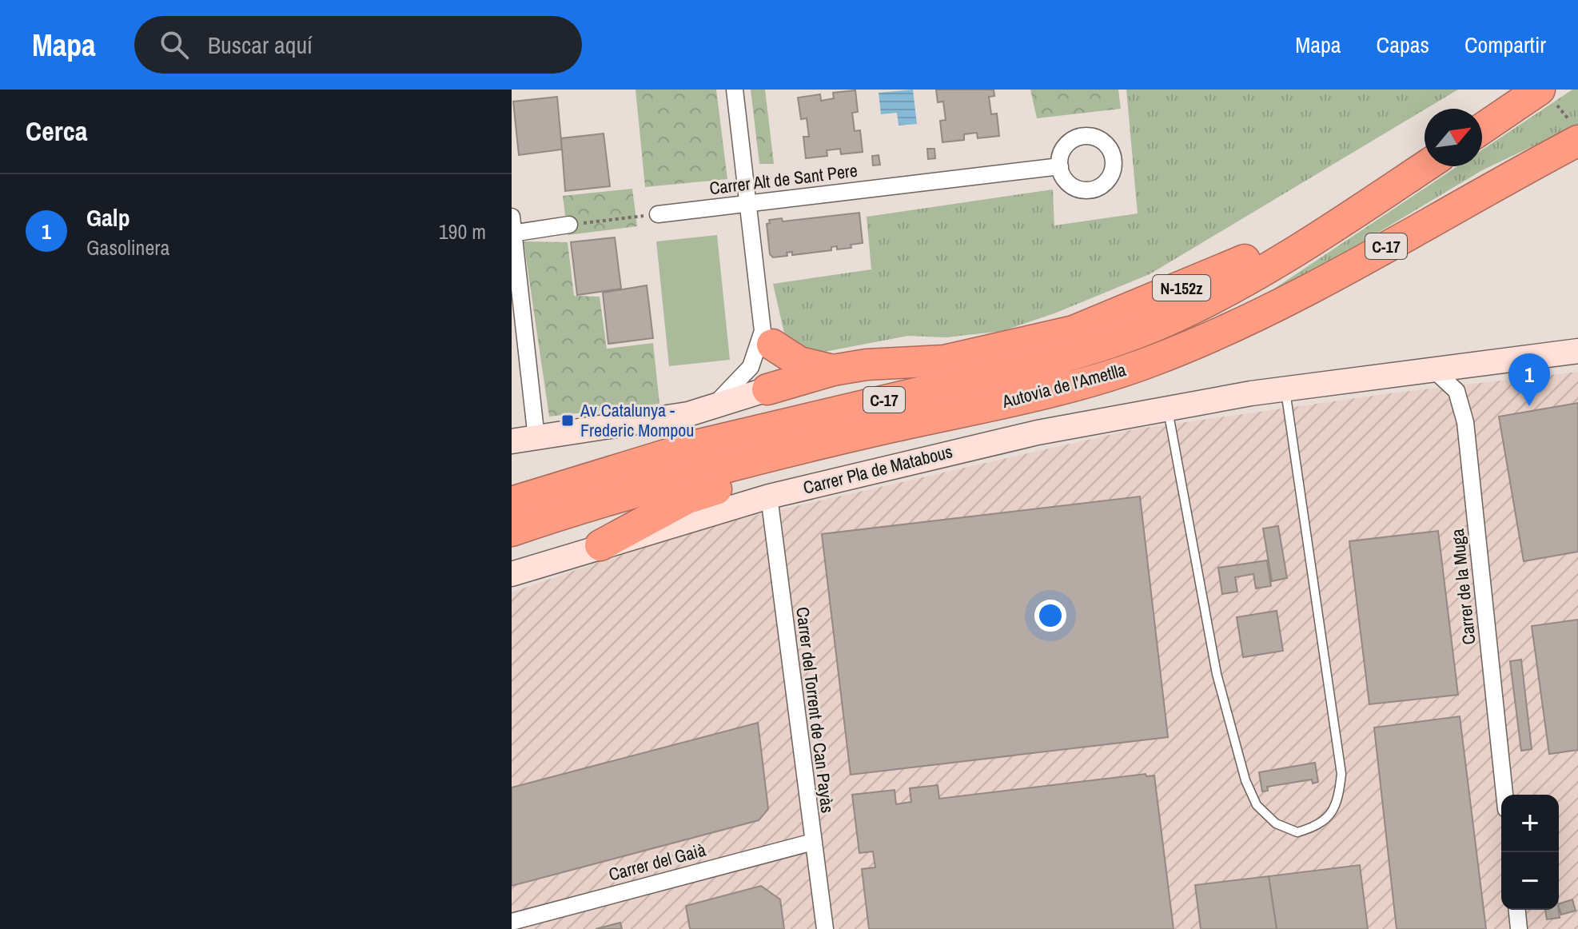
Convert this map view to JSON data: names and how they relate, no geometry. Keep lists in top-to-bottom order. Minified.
{"streets":{"highway":["C-17","N-152z","Autovia de l'Ametlla"],"main road":["Carrer Pla de Matabous"],"street":["Carrer Alt de Sant Pere","Carrer de la Muga","Carrer del Torrent de Can Payàs","Carrer del Gaià"]},"crossings":[["N-152z","Autovia de l'Ametlla"],["Carrer Pla de Matabous","Carrer de la Muga"],["Carrer Pla de Matabous","Carrer del Torrent de Can Payàs"],["Carrer del Torrent de Can Payàs","Carrer del Gaià"]],"places":{"transit":["Av Catalunya - Frederic Mompou"]},"north":"top right","page":{"header":"Mapa","search":"Buscar aquí","nav":["Mapa","Capas","Compartir"],"heading":"Cerca","list":[{"mark":"1","name":"Galp","note":"Gasolinera","value":"190 m"}],"pins":"1","map_buttons":["+","−"]}}
